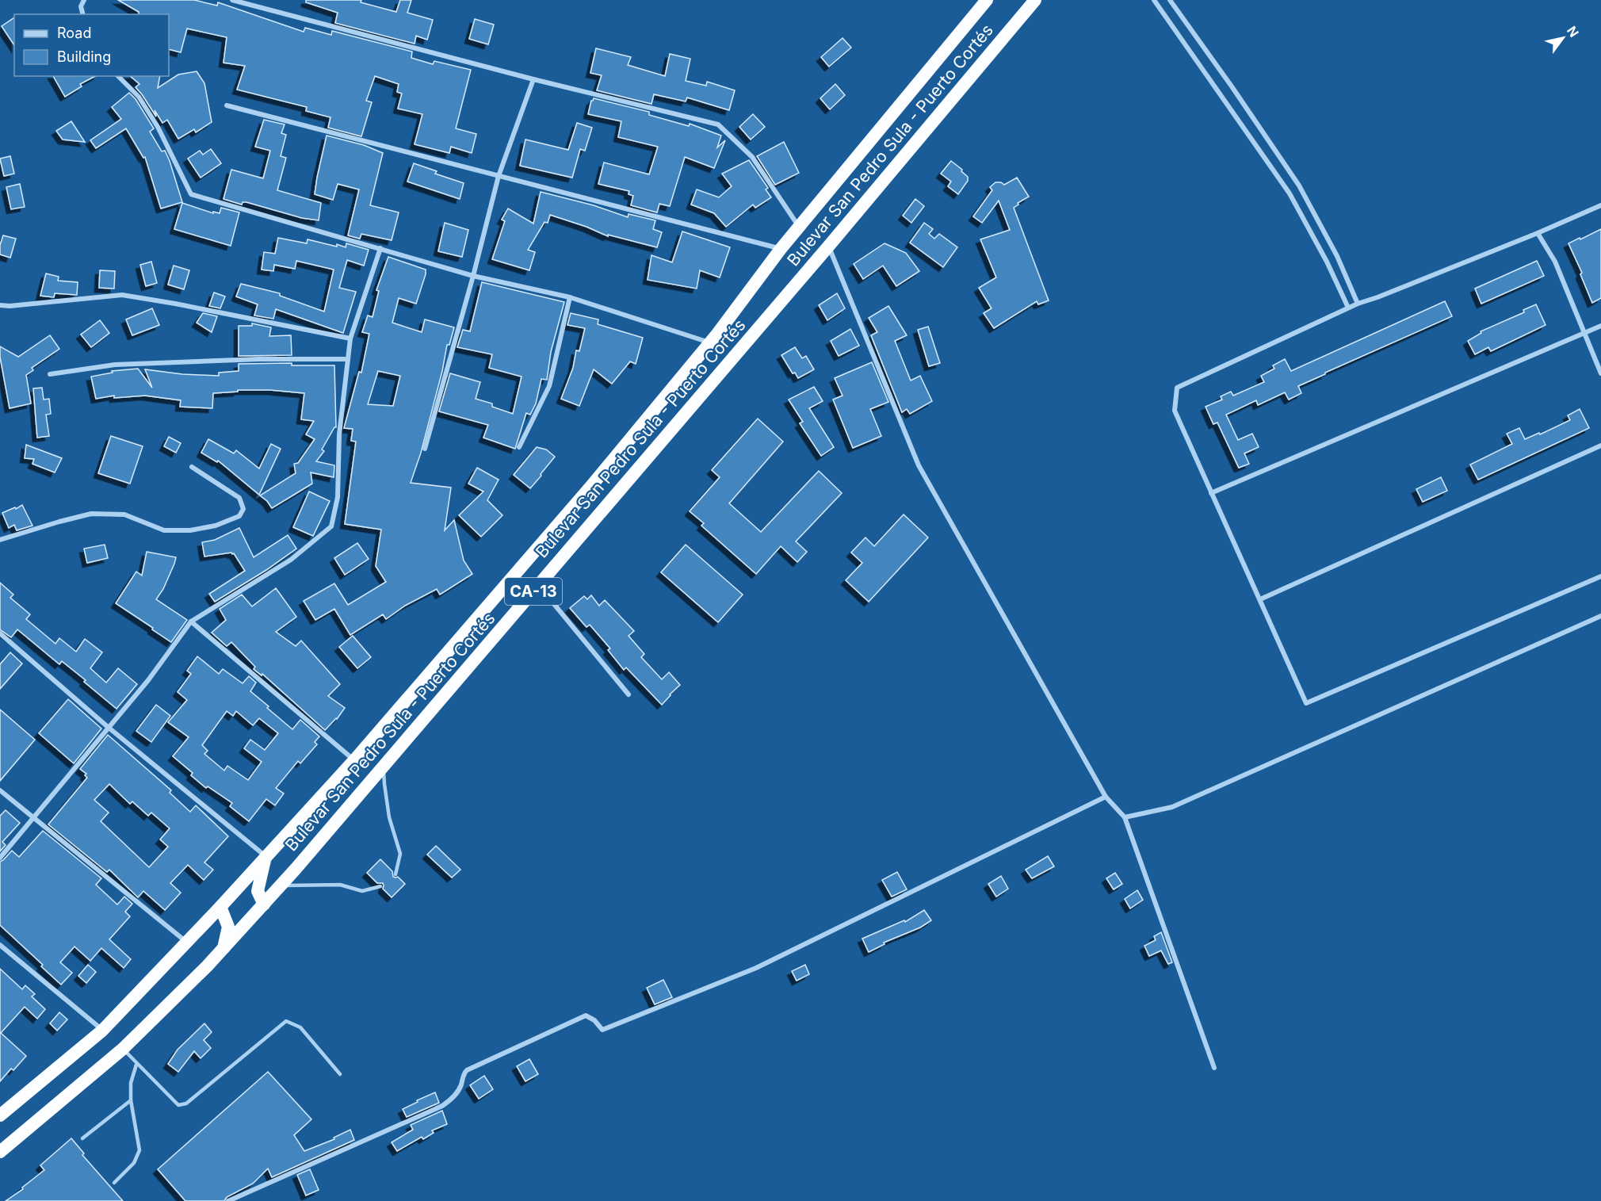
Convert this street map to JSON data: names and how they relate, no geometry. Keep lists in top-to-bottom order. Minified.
{"streets":{"highway":["Bulevar San Pedro Sula - Puerto Cortés","CA-13"]},"legend":["Road","Building"],"north":"top right"}
